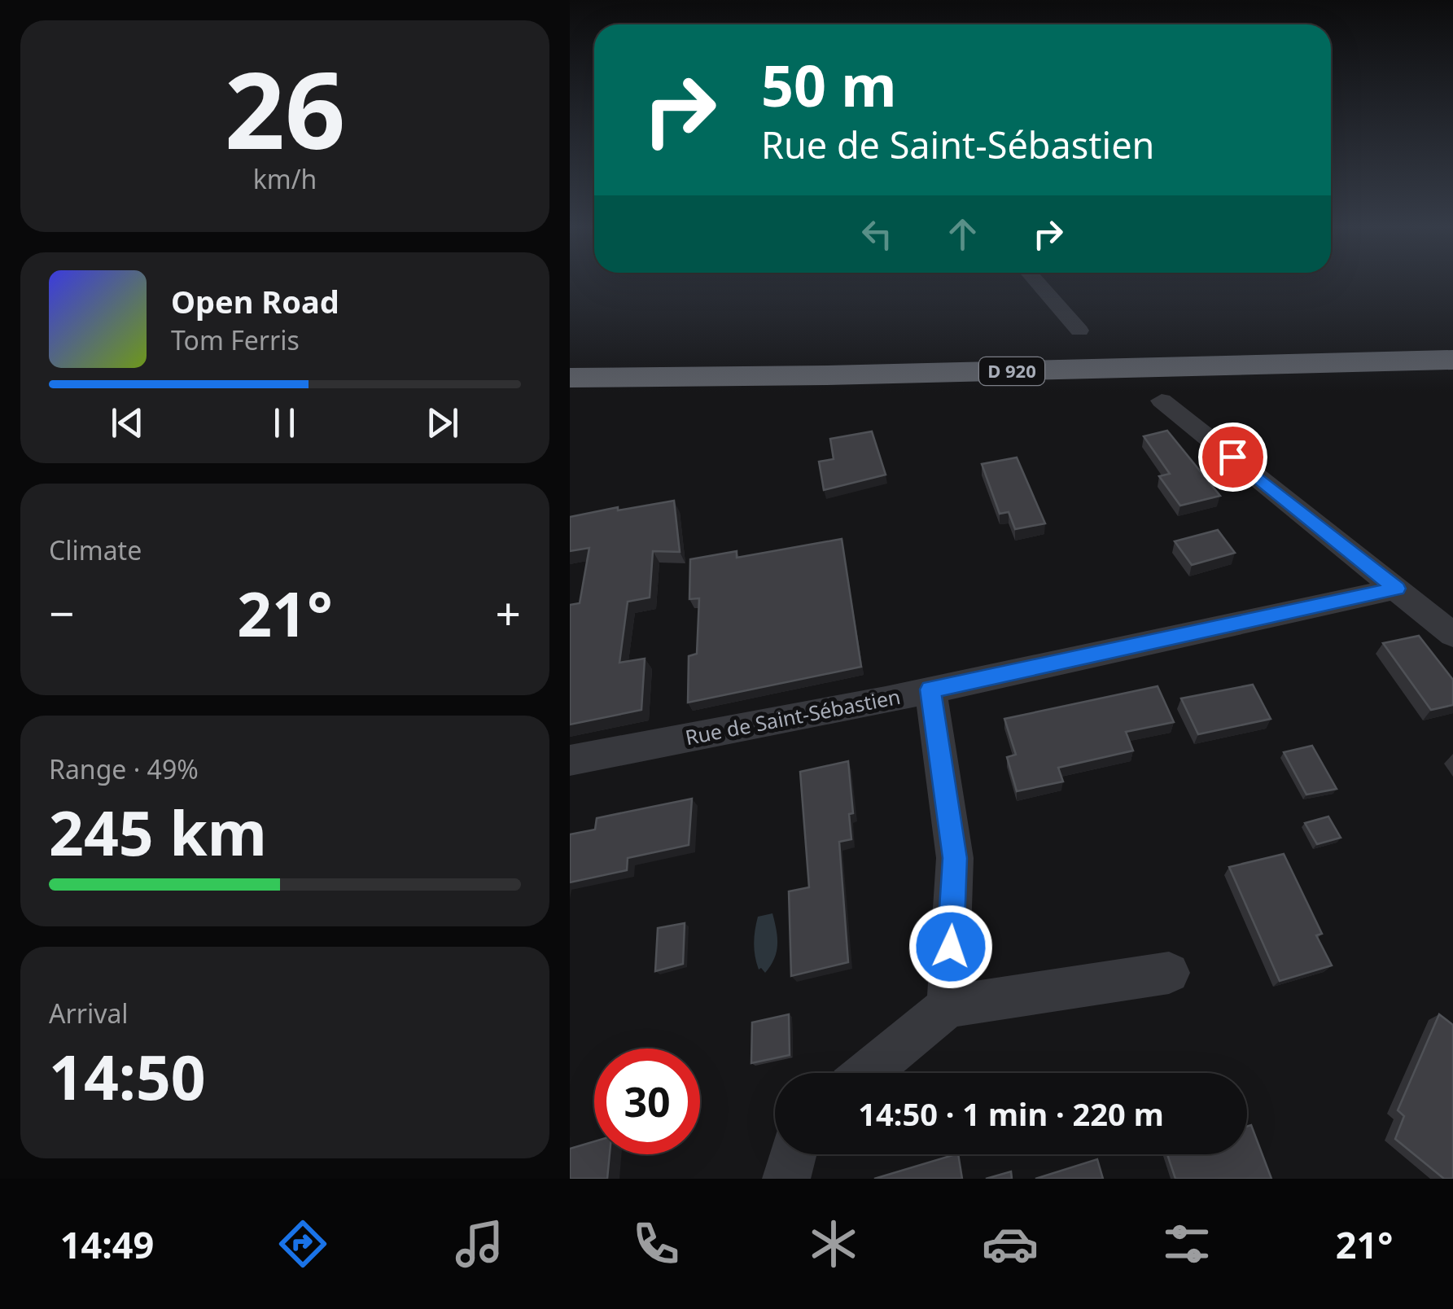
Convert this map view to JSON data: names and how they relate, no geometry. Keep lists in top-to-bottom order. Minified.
{"streets":{"highway":["D 920"],"street":["Rue de Saint-Sébastien"]},"page":{"tile":[["26","km/h"],"Climate",["Range · 49%","245 km"],["Arrival","14:50"]],"turn":["50 m","Rue de Saint-Sébastien"],"song":["Open Road","Tom Ferris"],"heat":["−","21°","+"],"limit":"30","trip":"14:50 · 1 min · 220 m","tabs":["14:49","21°"]}}
